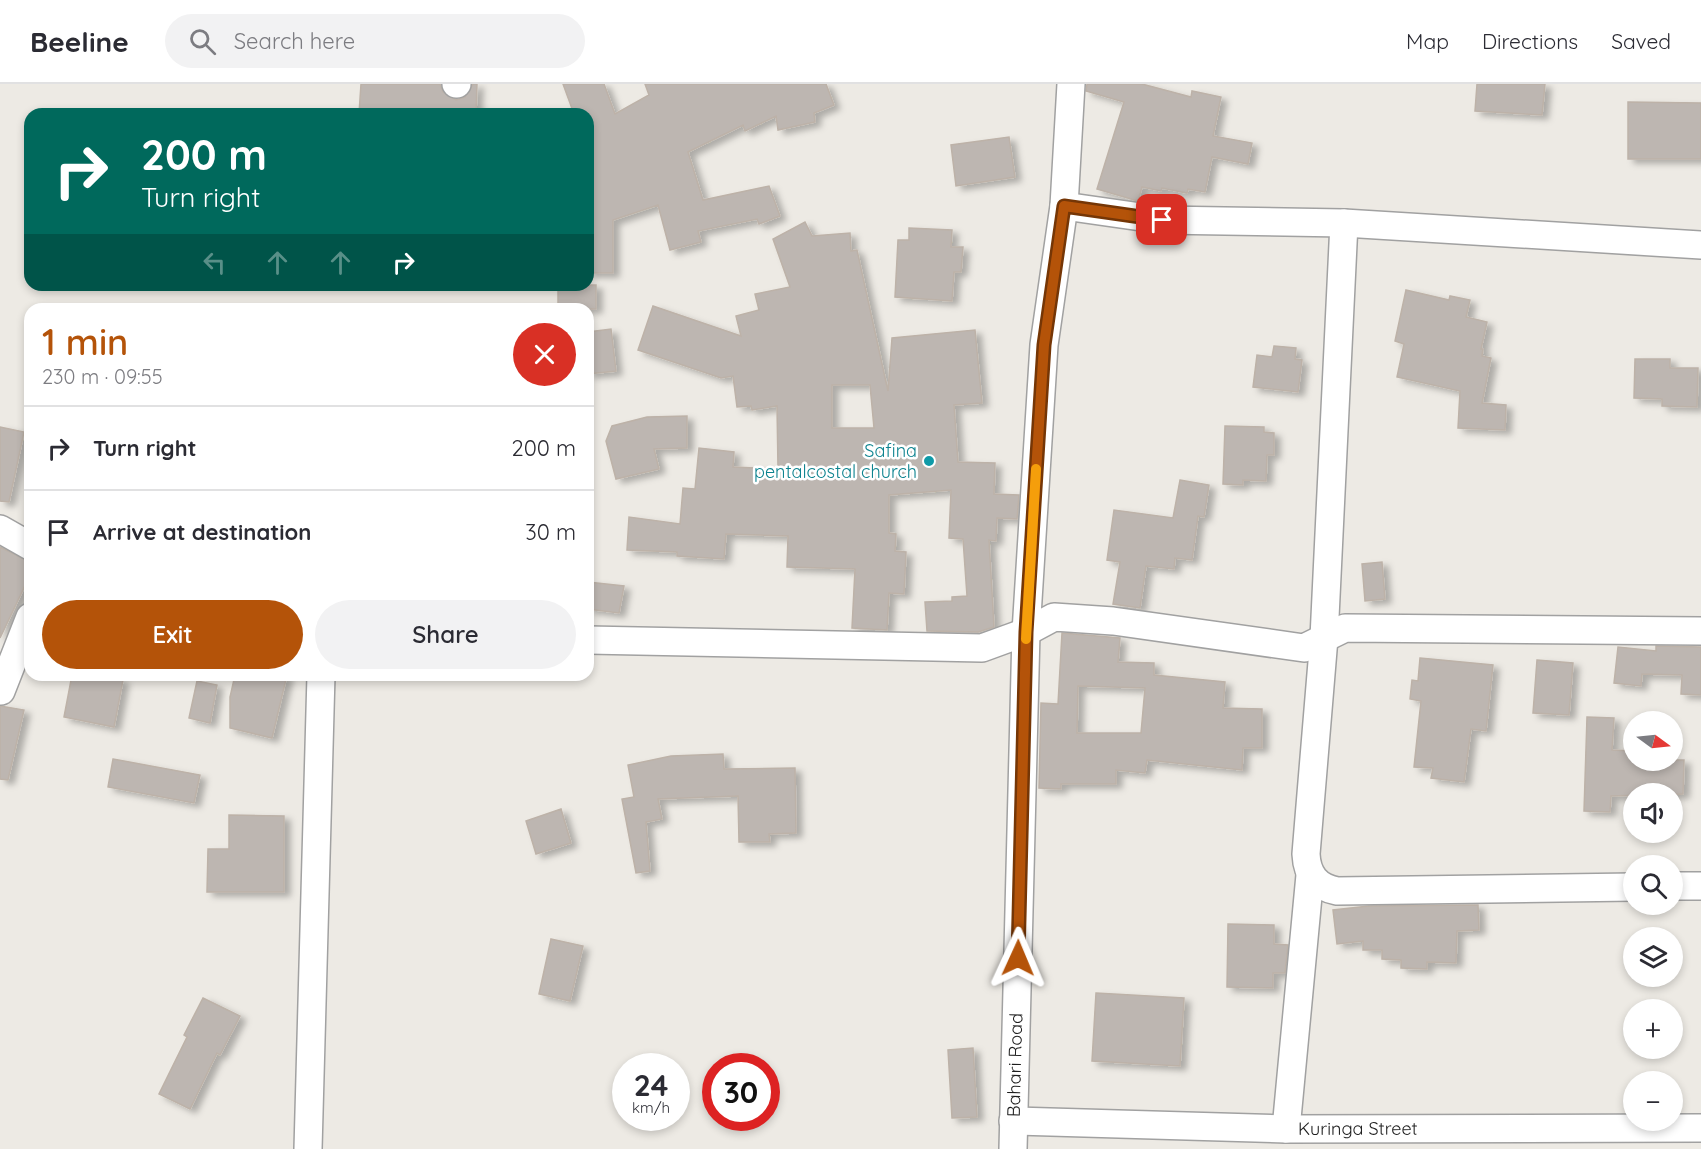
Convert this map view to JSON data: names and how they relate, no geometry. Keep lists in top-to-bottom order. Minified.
{"streets":{"street":["Bahari Road","Kuringa Street"]},"crossings":[["Bahari Road","Kuringa Street"]],"places":["Safina pentalcostal church"],"north":"right","page":{"header":"Beeline","search":"Search here","nav":["Map","Directions","Saved"],"turn":["200 m","Turn right"],"heading":["1 min","230 m · 09:55"],"list":[{"name":"Turn right","value":"200 m"},{"name":"Arrive at destination","value":"30 m"}],"buttons":["Exit","Share"],"map_buttons":["+","−"],"speed":"24 km/h","limit":"30"}}
